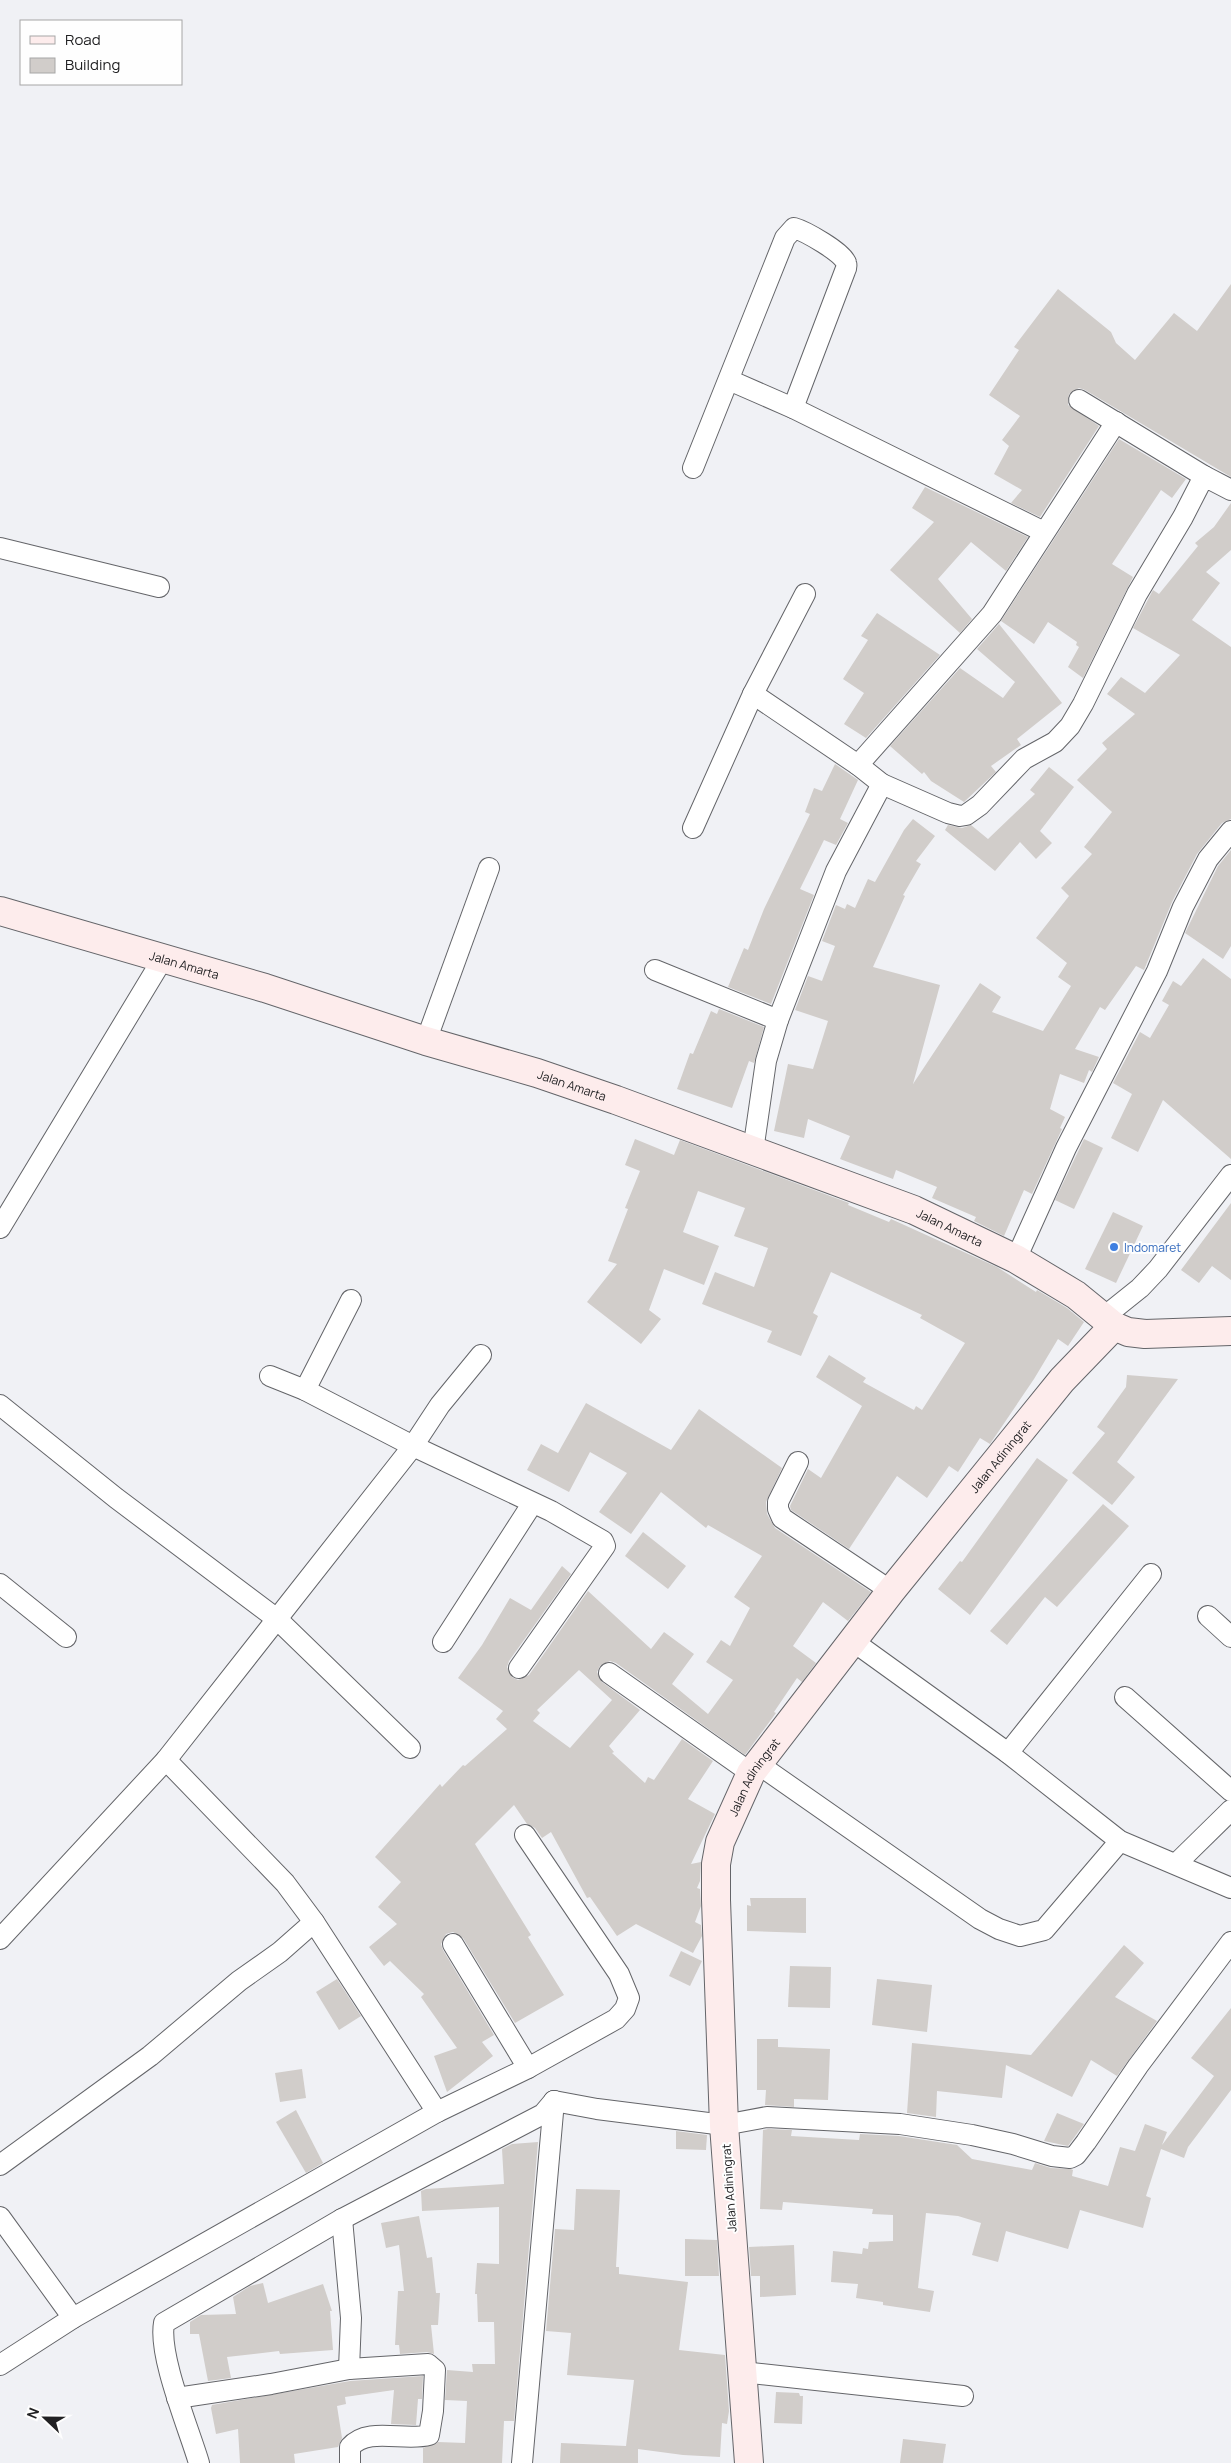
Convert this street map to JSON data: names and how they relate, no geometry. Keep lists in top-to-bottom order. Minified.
{"streets":{"street":["Jalan Amarta","Jalan Adiningrat"]},"crossings":[["Jalan Amarta","Jalan Adiningrat"]],"places":["Indomaret"],"legend":["Road","Building"],"north":"left"}
